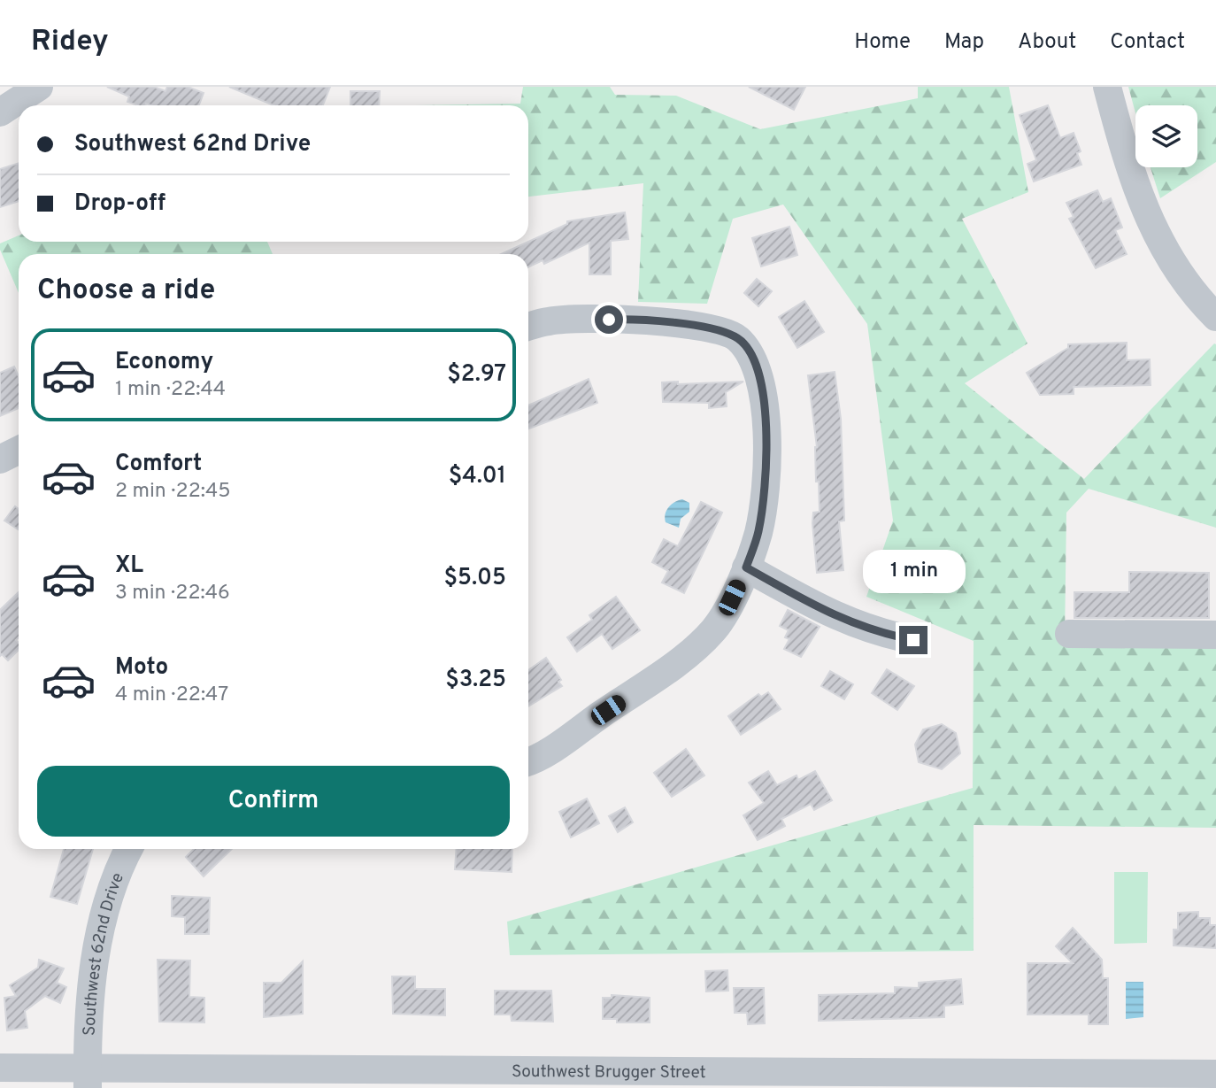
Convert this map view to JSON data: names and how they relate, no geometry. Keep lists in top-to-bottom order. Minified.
{"streets":{"street":["Southwest 62nd Drive","Southwest Brugger Street"]},"crossings":[["Southwest 62nd Drive","Southwest Brugger Street"]],"page":{"header":"Ridey","nav":["Home","Map","About","Contact"],"banner":["Southwest 62nd Drive","Drop-off"],"heading":"Choose a ride","list":[{"name":"Economy","note":"1 min · 22:44","value":"$2.97"},{"name":"Comfort","note":"2 min · 22:45","value":"$4.01"},{"name":"XL","note":"3 min · 22:46","value":"$5.05"},{"name":"Moto","note":"4 min · 22:47","value":"$3.25"}],"bubble":"1 min","buttons":"Confirm"}}
